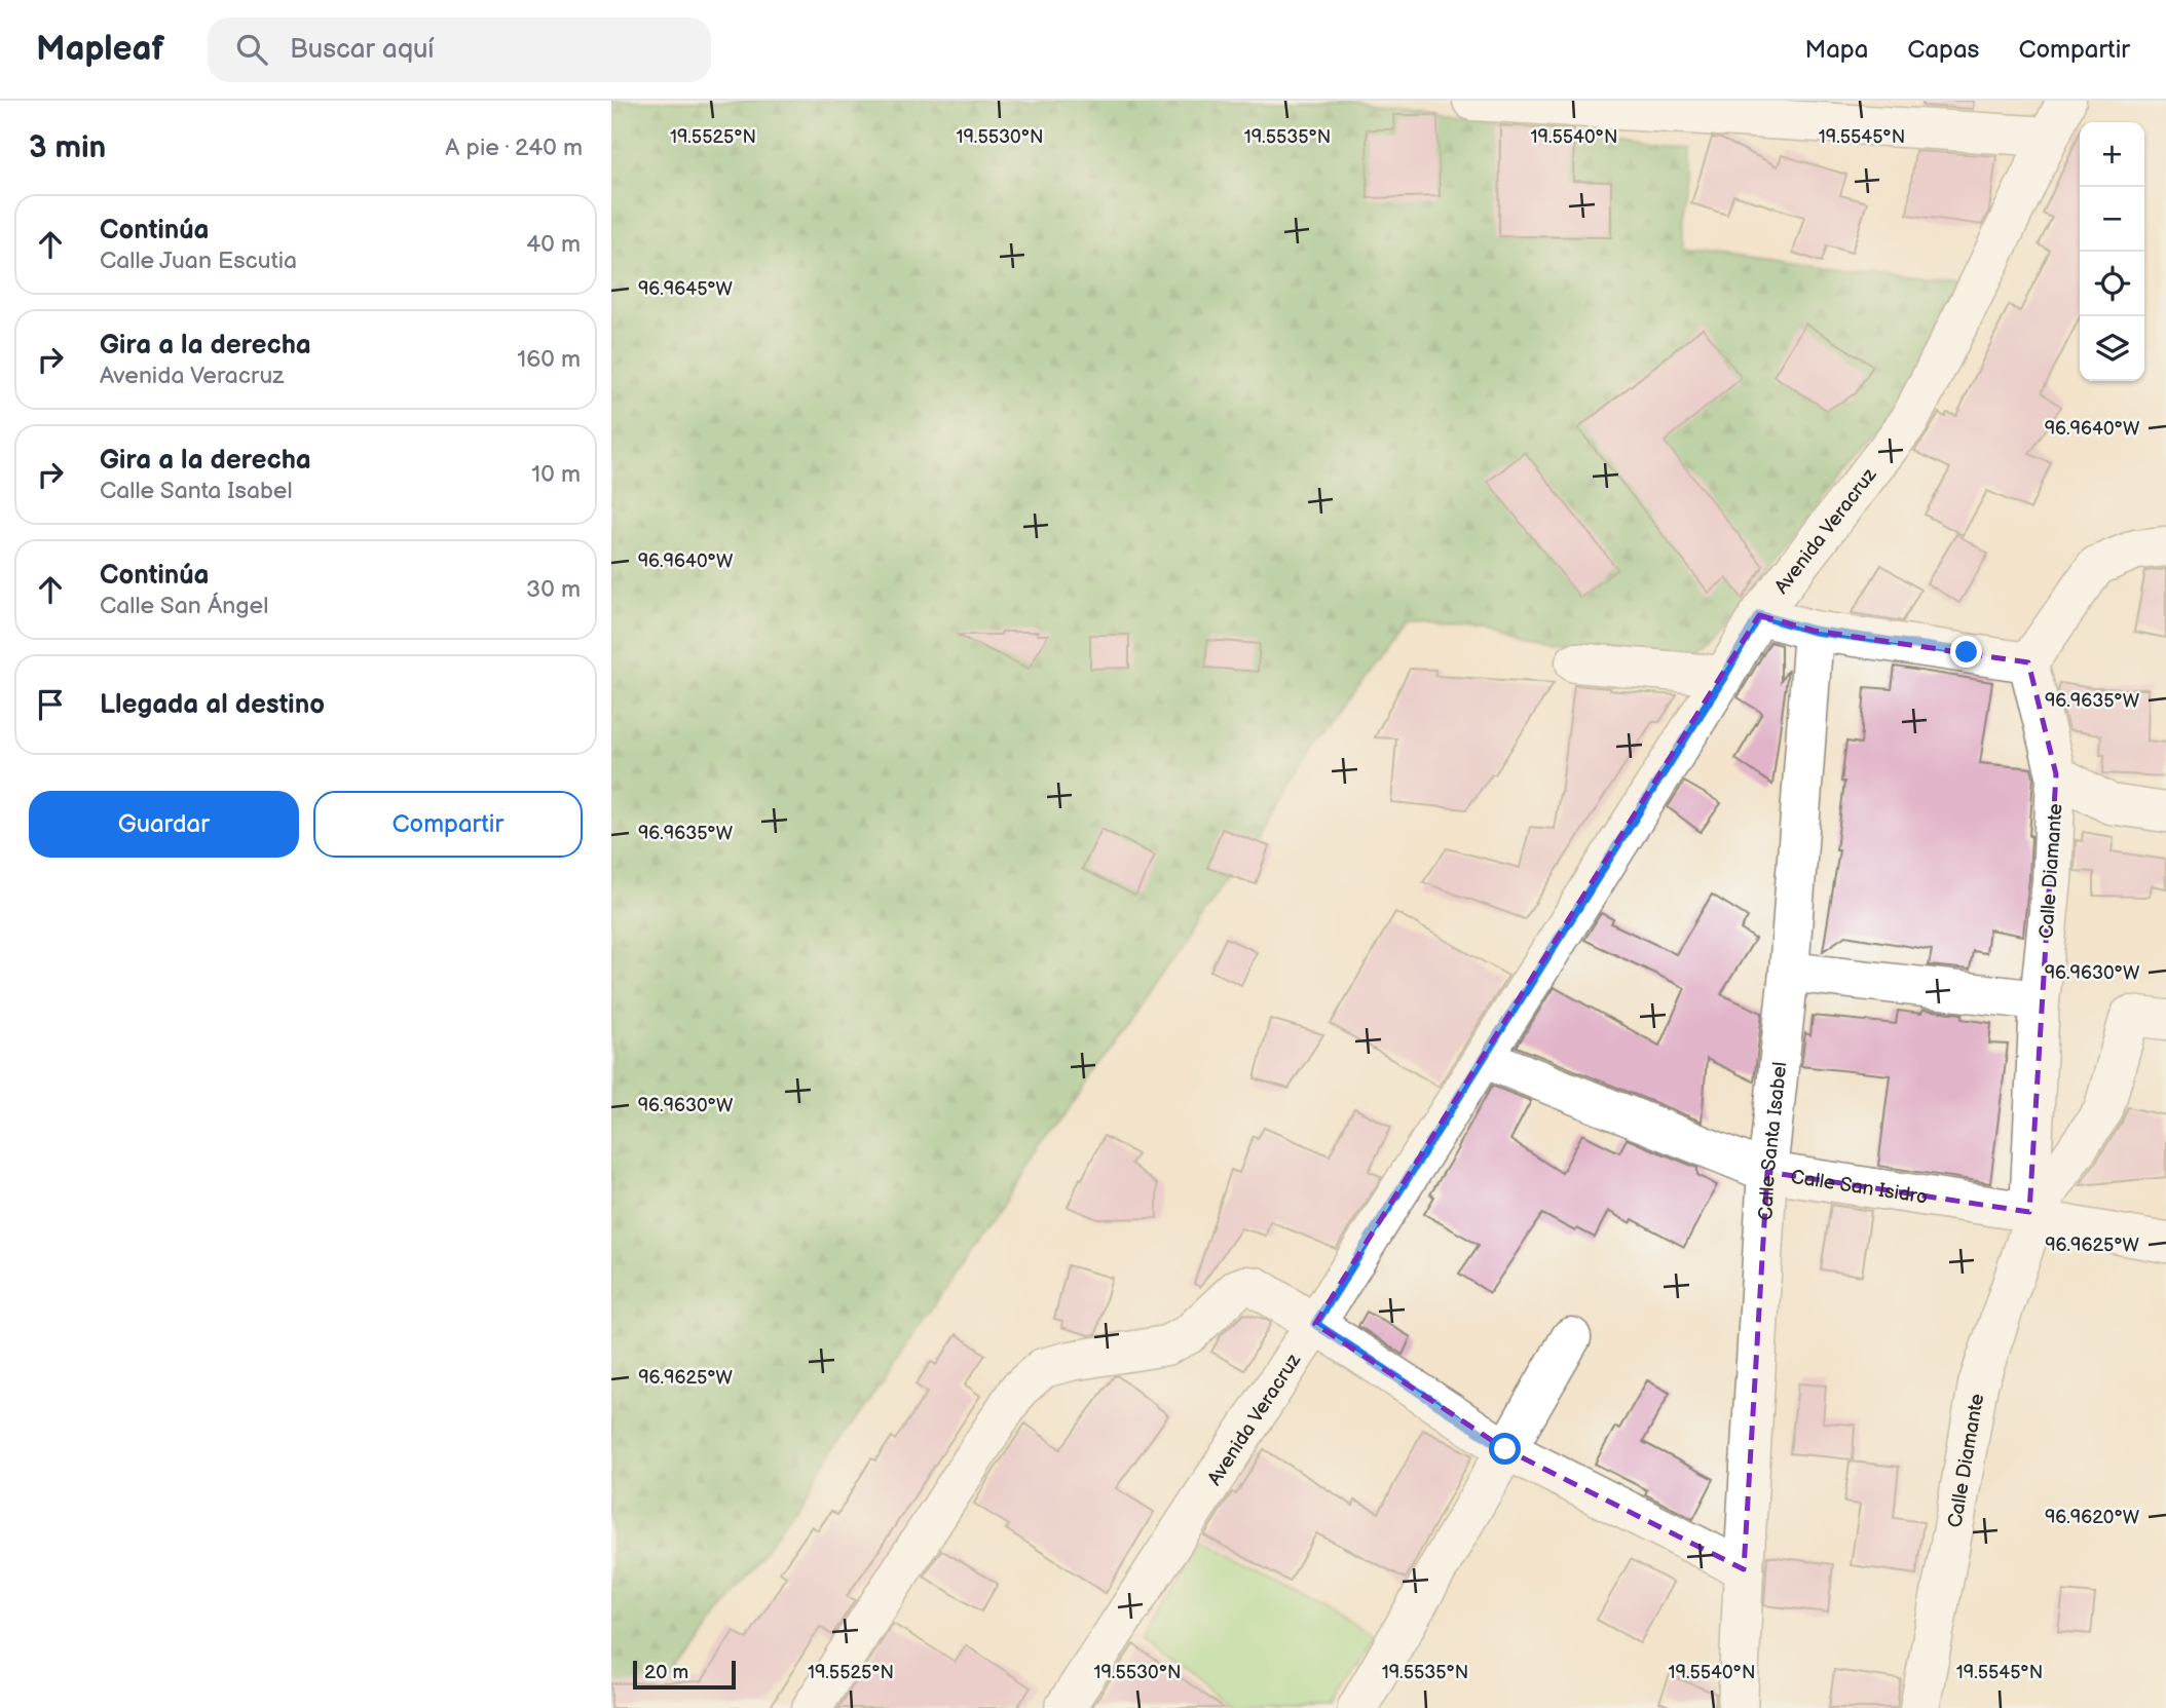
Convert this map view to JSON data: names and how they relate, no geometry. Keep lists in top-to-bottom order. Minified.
{"streets":{"street":["Avenida Veracruz","Calle Diamante","Calle Santa Isabel","Calle San Isidro"]},"crossings":[["Avenida Veracruz","Calle San Isidro"],["Calle Diamante","Calle San Isidro"],["Calle Santa Isabel","Calle San Isidro"]],"scale_bar":"20 m","page":{"header":"Mapleaf","search":"Buscar aquí","nav":["Mapa","Capas","Compartir"],"heading":["3 min","A pie · 240 m"],"map_buttons":["+","−"],"list":[["Continúa","Calle Juan Escutia","40 m"],["Gira a la derecha","Avenida Veracruz","160 m"],["Gira a la derecha","Calle Santa Isabel","10 m"],["Continúa","Calle San Ángel","30 m"],"Llegada al destino"],"buttons":["Guardar","Compartir"],"scale":"20 m"},"coordinates":["19.5525°N","19.5530°N","19.5535°N","19.5540°N","19.5545°N","96.9645°W","96.9640°W","96.9635°W","96.9630°W","96.9625°W","96.9620°W"]}
